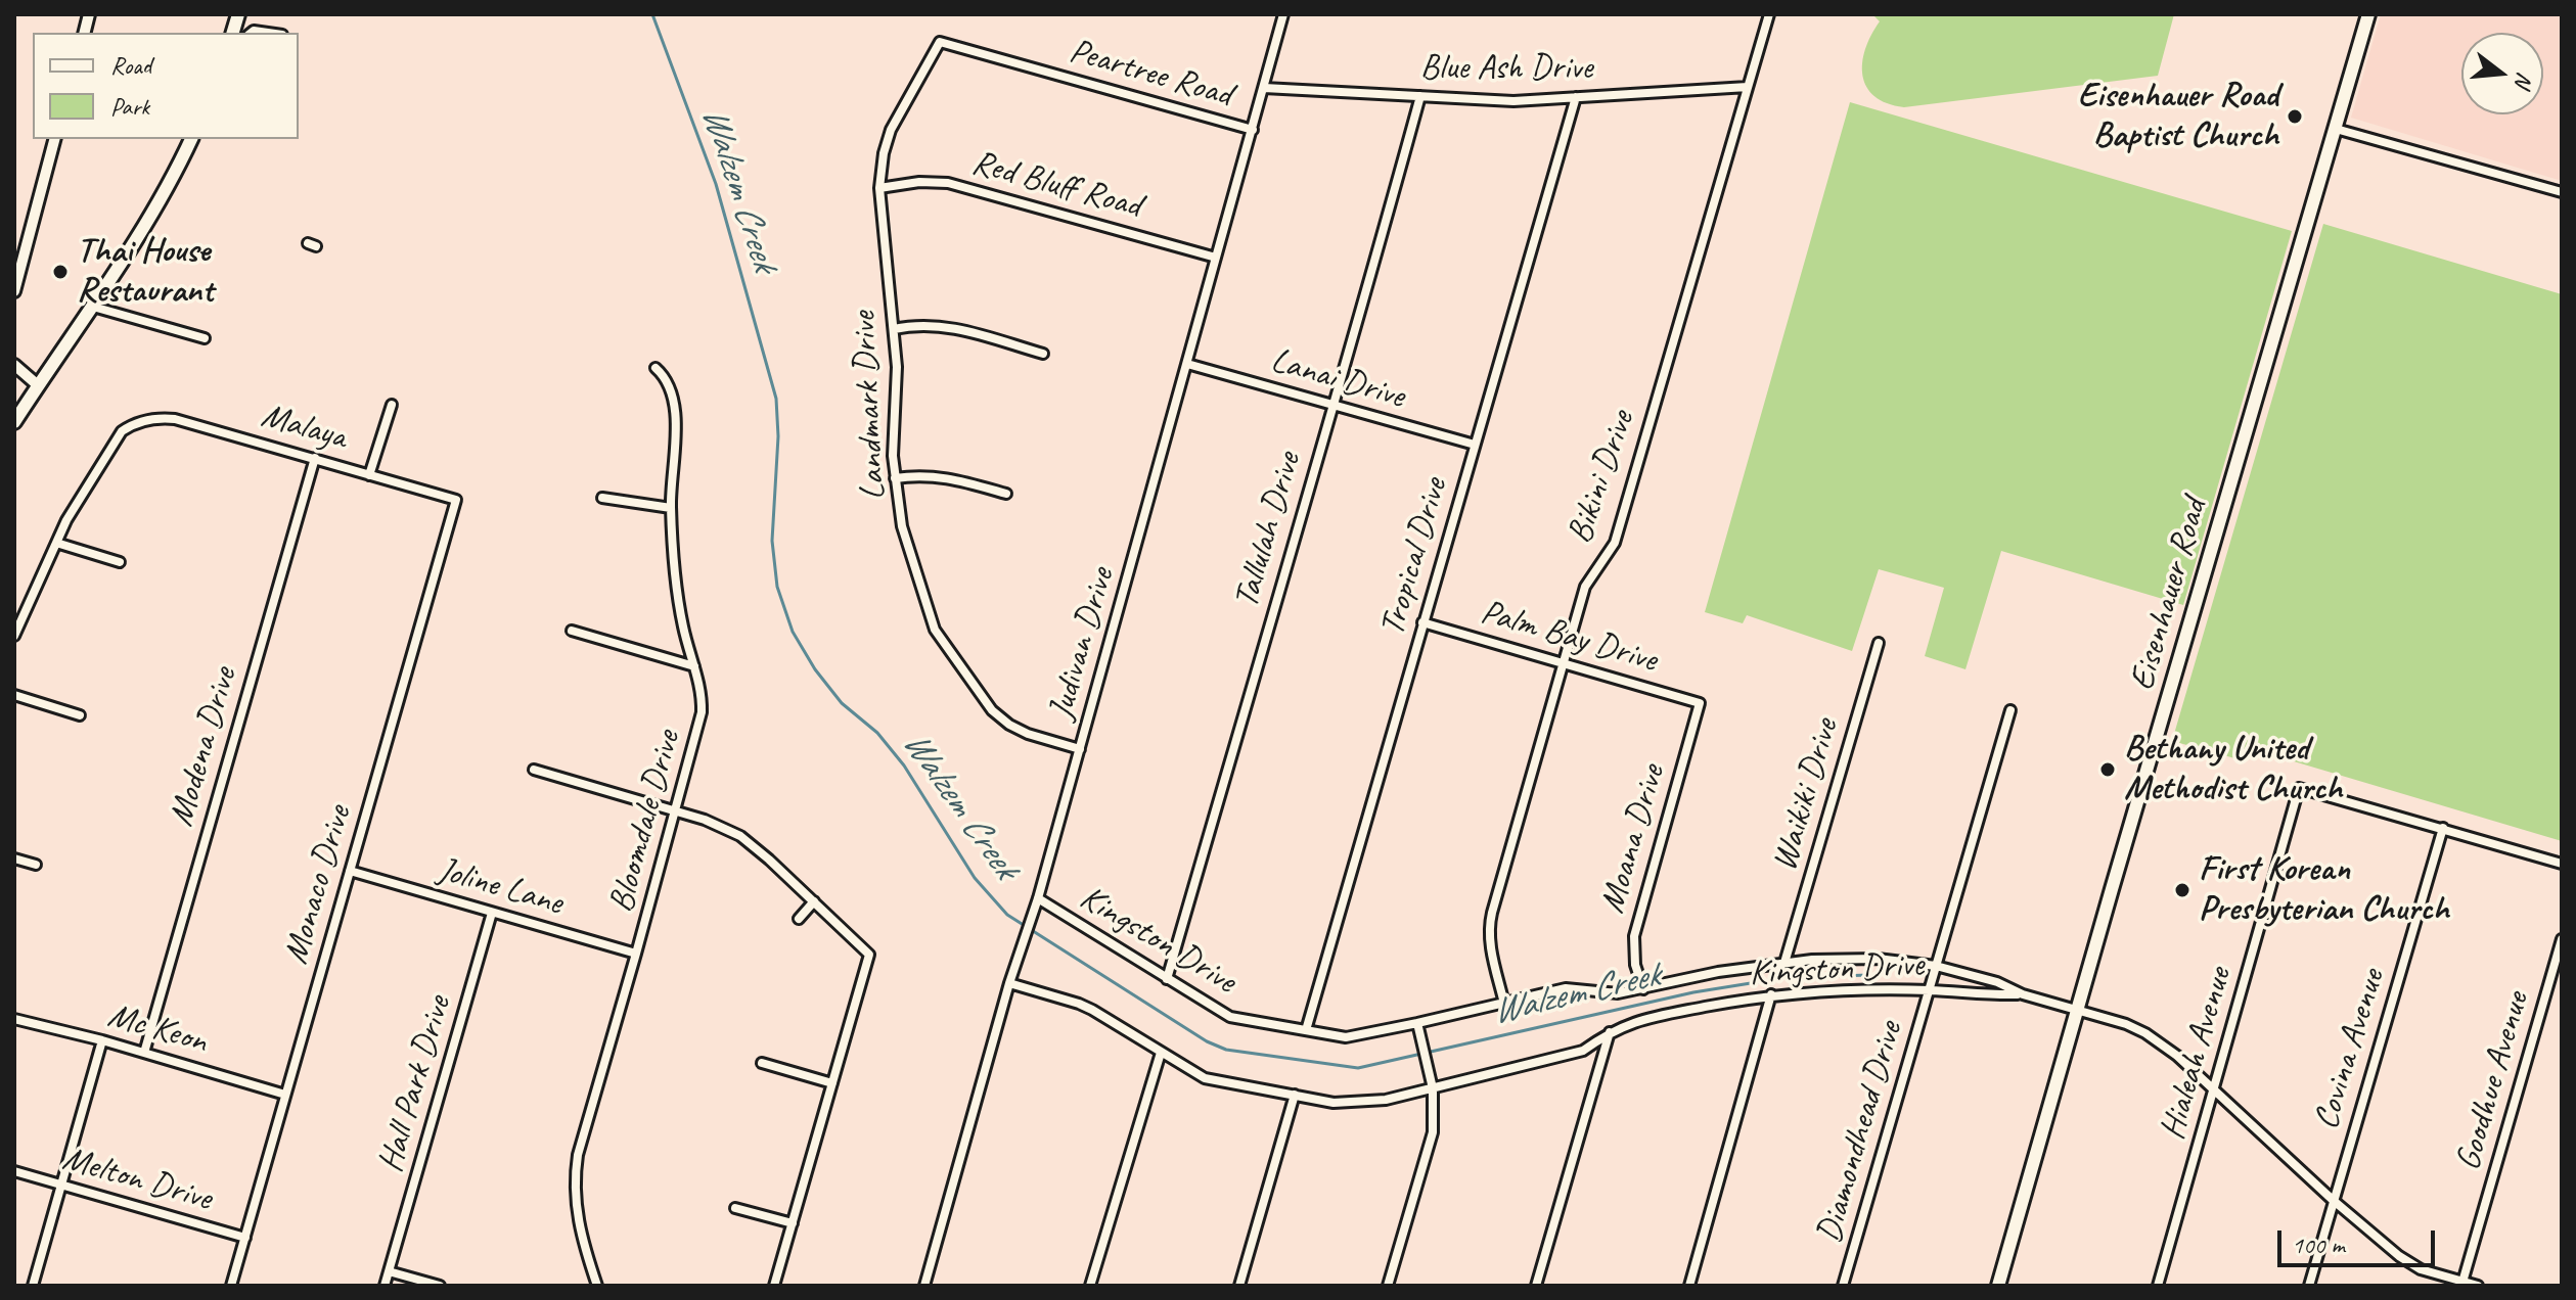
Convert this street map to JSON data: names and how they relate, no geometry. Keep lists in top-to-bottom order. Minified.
{"streets":{"main road":["Eisenhauer Road"],"street":["Blue Ash Drive","Peartree Road","Red Bluff Road","Lanai Drive","Landmark Drive","Malaya","Bikini Drive","Tallulah Drive","Tropical Drive","Palm Bay Drive","Judivan Drive","Modena Drive","Waikiki Drive","Bloomdale Drive","Moana Drive","Monaco Drive","Joline Lane","Kingston Drive","Mc Keon","Covina Avenue","Hialeah Avenue","Goodhue Avenue","Hall Park Drive","Diamondhead Drive","Melton Drive"]},"crossings":[["Blue Ash Drive","Bikini Drive"],["Blue Ash Drive","Tallulah Drive"],["Blue Ash Drive","Tropical Drive"],["Blue Ash Drive","Judivan Drive"],["Peartree Road","Landmark Drive"],["Peartree Road","Judivan Drive"],["Red Bluff Road","Landmark Drive"],["Red Bluff Road","Judivan Drive"],["Lanai Drive","Tallulah Drive"],["Lanai Drive","Tropical Drive"],["Lanai Drive","Judivan Drive"],["Landmark Drive","Judivan Drive"],["Malaya","Modena Drive"],["Malaya","Monaco Drive"],["Bikini Drive","Palm Bay Drive"],["Bikini Drive","Kingston Drive"],["Tallulah Drive","Kingston Drive"],["Tropical Drive","Palm Bay Drive"],["Tropical Drive","Kingston Drive"],["Eisenhauer Road","Kingston Drive"],["Palm Bay Drive","Moana Drive"],["Judivan Drive","Kingston Drive"],["Modena Drive","Mc Keon"],["Waikiki Drive","Kingston Drive"],["Bloomdale Drive","Joline Lane"],["Moana Drive","Kingston Drive"],["Monaco Drive","Joline Lane"],["Monaco Drive","Mc Keon"],["Monaco Drive","Melton Drive"],["Joline Lane","Hall Park Drive"],["Kingston Drive","Covina Avenue"],["Kingston Drive","Hialeah Avenue"],["Kingston Drive","Goodhue Avenue"],["Kingston Drive","Diamondhead Drive"],["Covina Avenue","Hialeah Avenue"]],"water":["Walzem Creek"],"places":["Eisenhauer Road Baptist Church","Thai House Restaurant","Bethany United Methodist Church","First Korean Presbyterian Church"],"legend":["Road","Park"],"scale_bar":"100 m","north":"right"}
